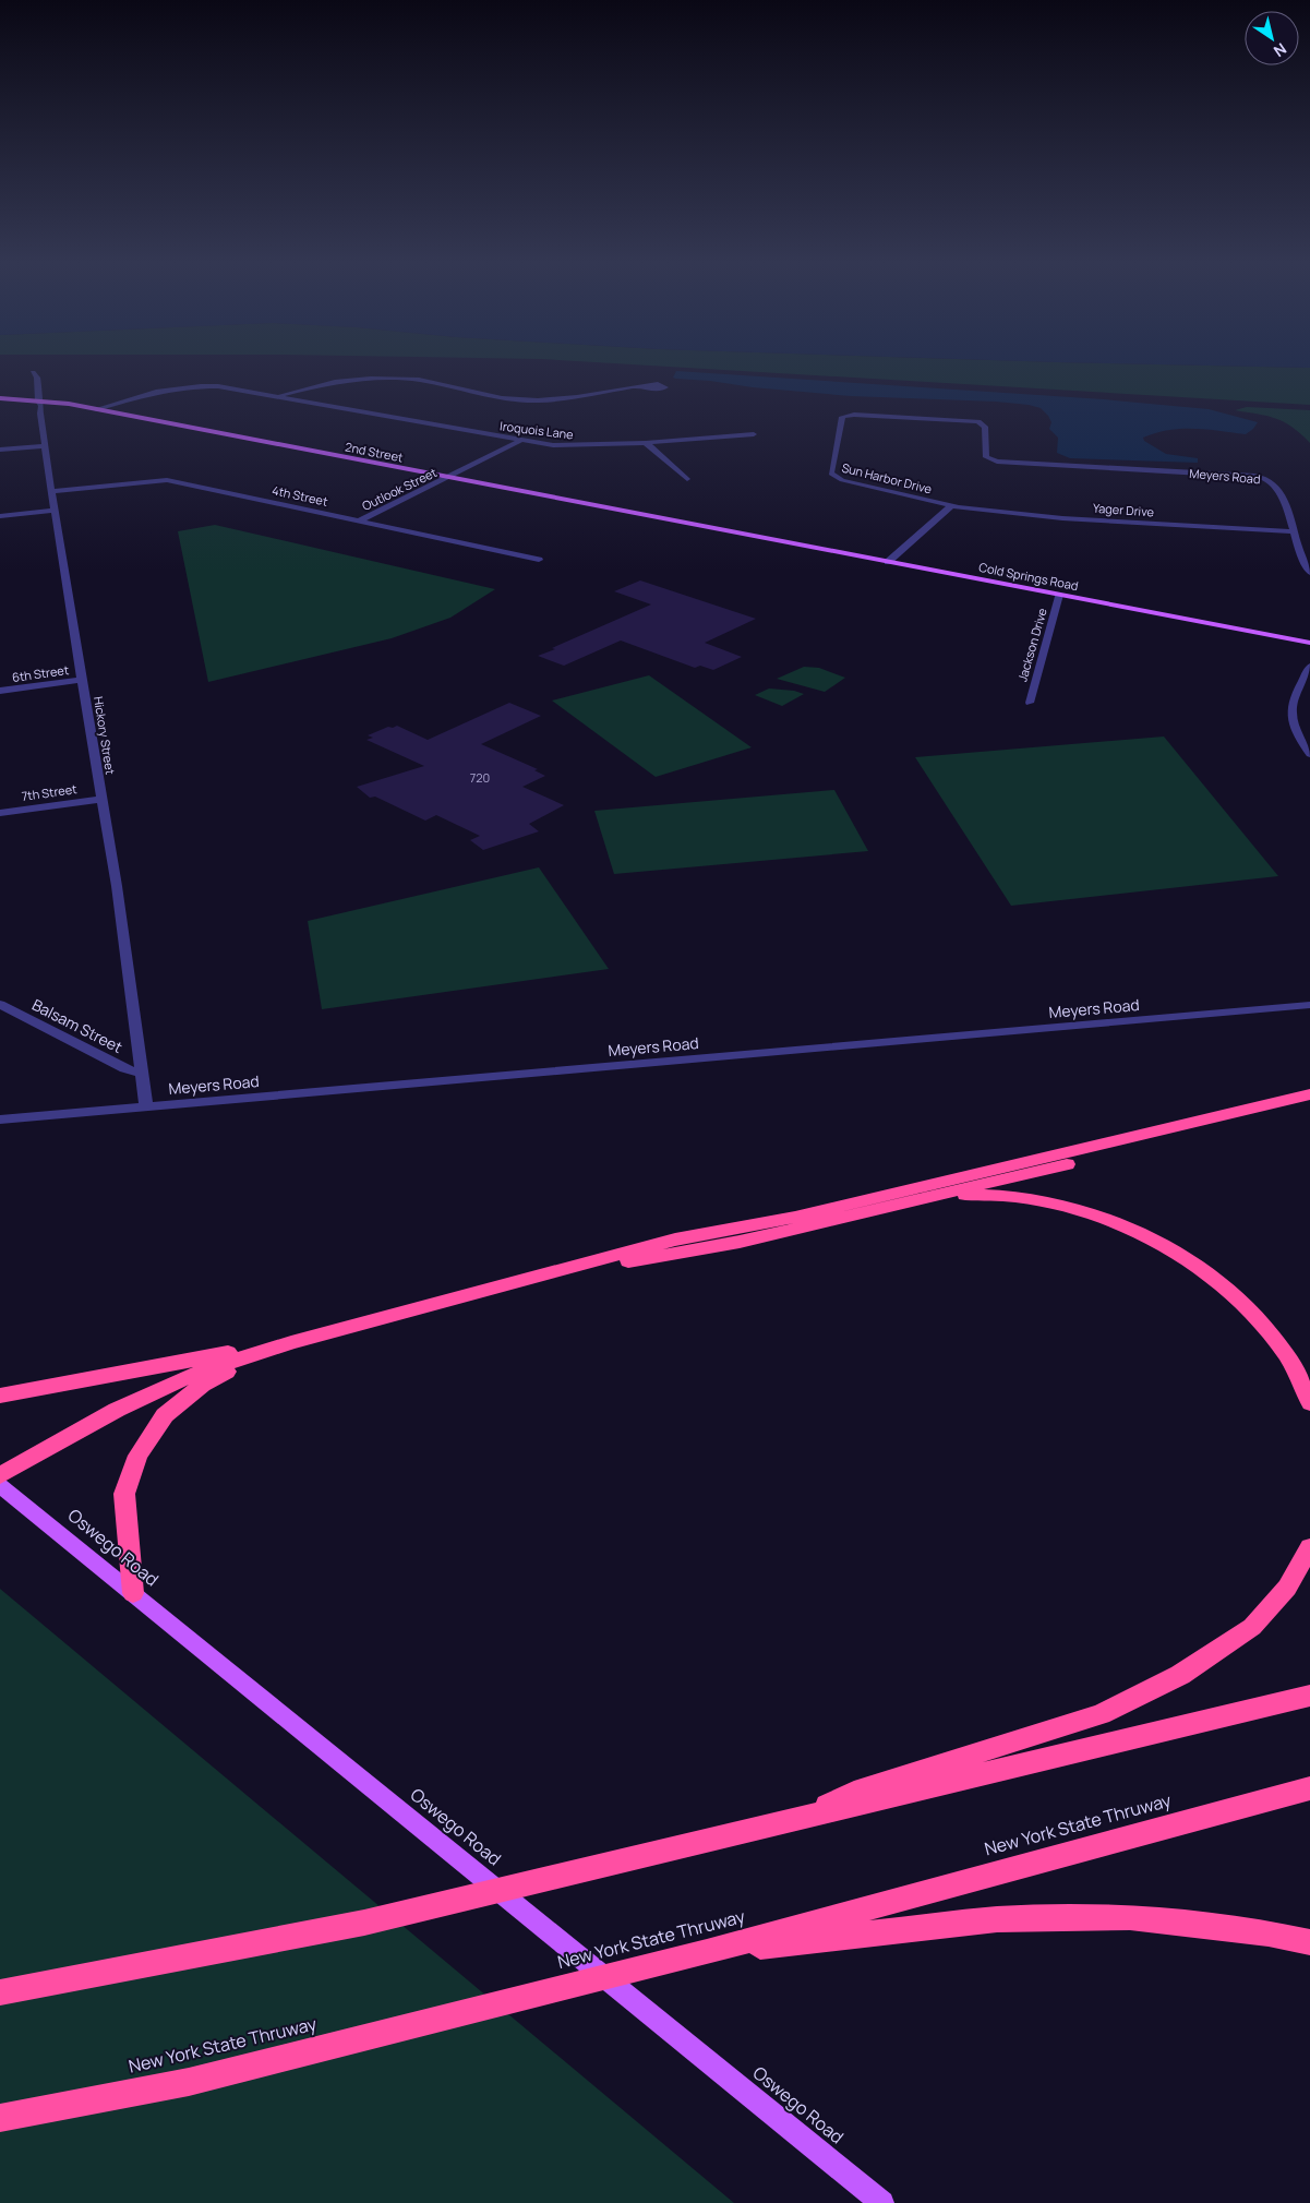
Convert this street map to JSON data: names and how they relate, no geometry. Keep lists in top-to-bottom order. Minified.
{"streets":{"highway":["New York State Thruway"],"main road":["2nd Street","Cold Springs Road","Oswego Road"],"street":["Iroquois Lane","Meyers Road","Sun Harbor Drive","Outlook Street","4th Street","Yager Drive","Jackson Drive","6th Street","Hickory Street","7th Street","Balsam Street"]},"crossings":[["Iroquois Lane","2nd Street"],["Iroquois Lane","Outlook Street"],["2nd Street","Outlook Street"],["2nd Street","Cold Springs Road"],["2nd Street","Hickory Street"],["Meyers Road","Sun Harbor Drive"],["Meyers Road","Yager Drive"],["Meyers Road","Hickory Street"],["Sun Harbor Drive","Yager Drive"],["Sun Harbor Drive","Cold Springs Road"],["Outlook Street","4th Street"],["4th Street","Hickory Street"],["Cold Springs Road","Jackson Drive"],["6th Street","Hickory Street"],["Hickory Street","7th Street"],["Hickory Street","Balsam Street"]],"house_numbers":["720"],"north":"bottom right"}
